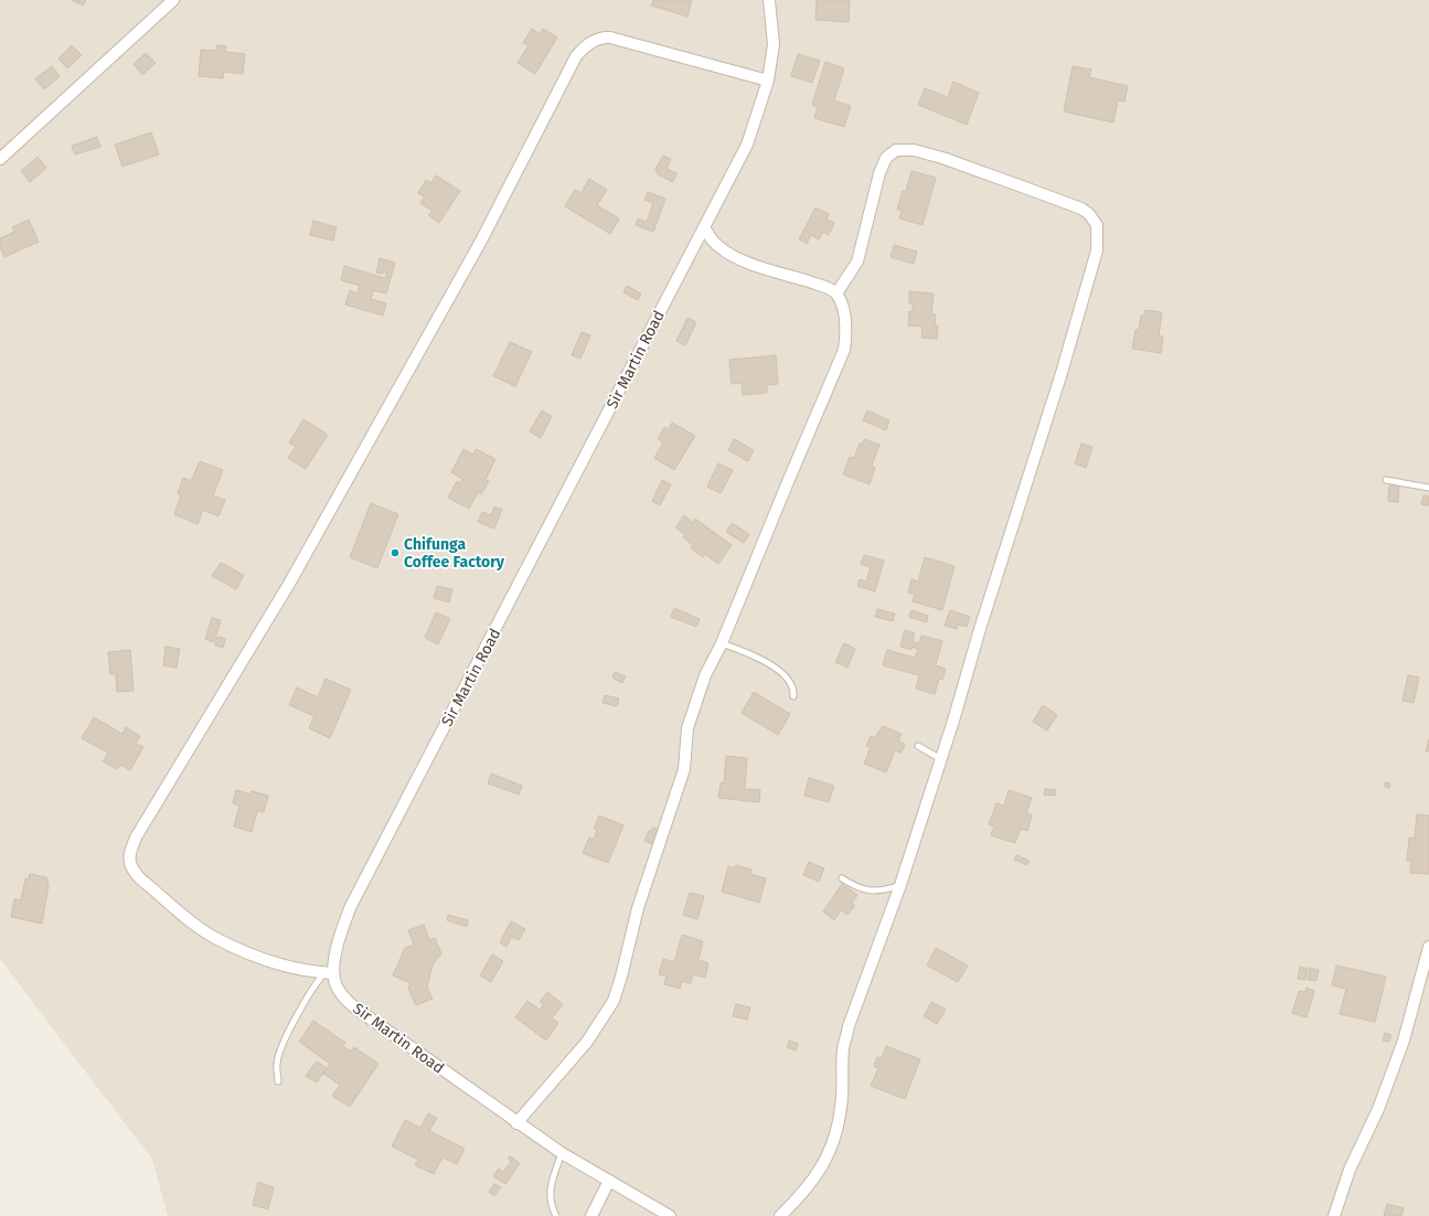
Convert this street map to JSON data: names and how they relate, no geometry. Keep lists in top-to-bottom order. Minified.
{"streets":{"street":["Sir Martin Road"]},"places":["Chifunga Coffee Factory"]}
